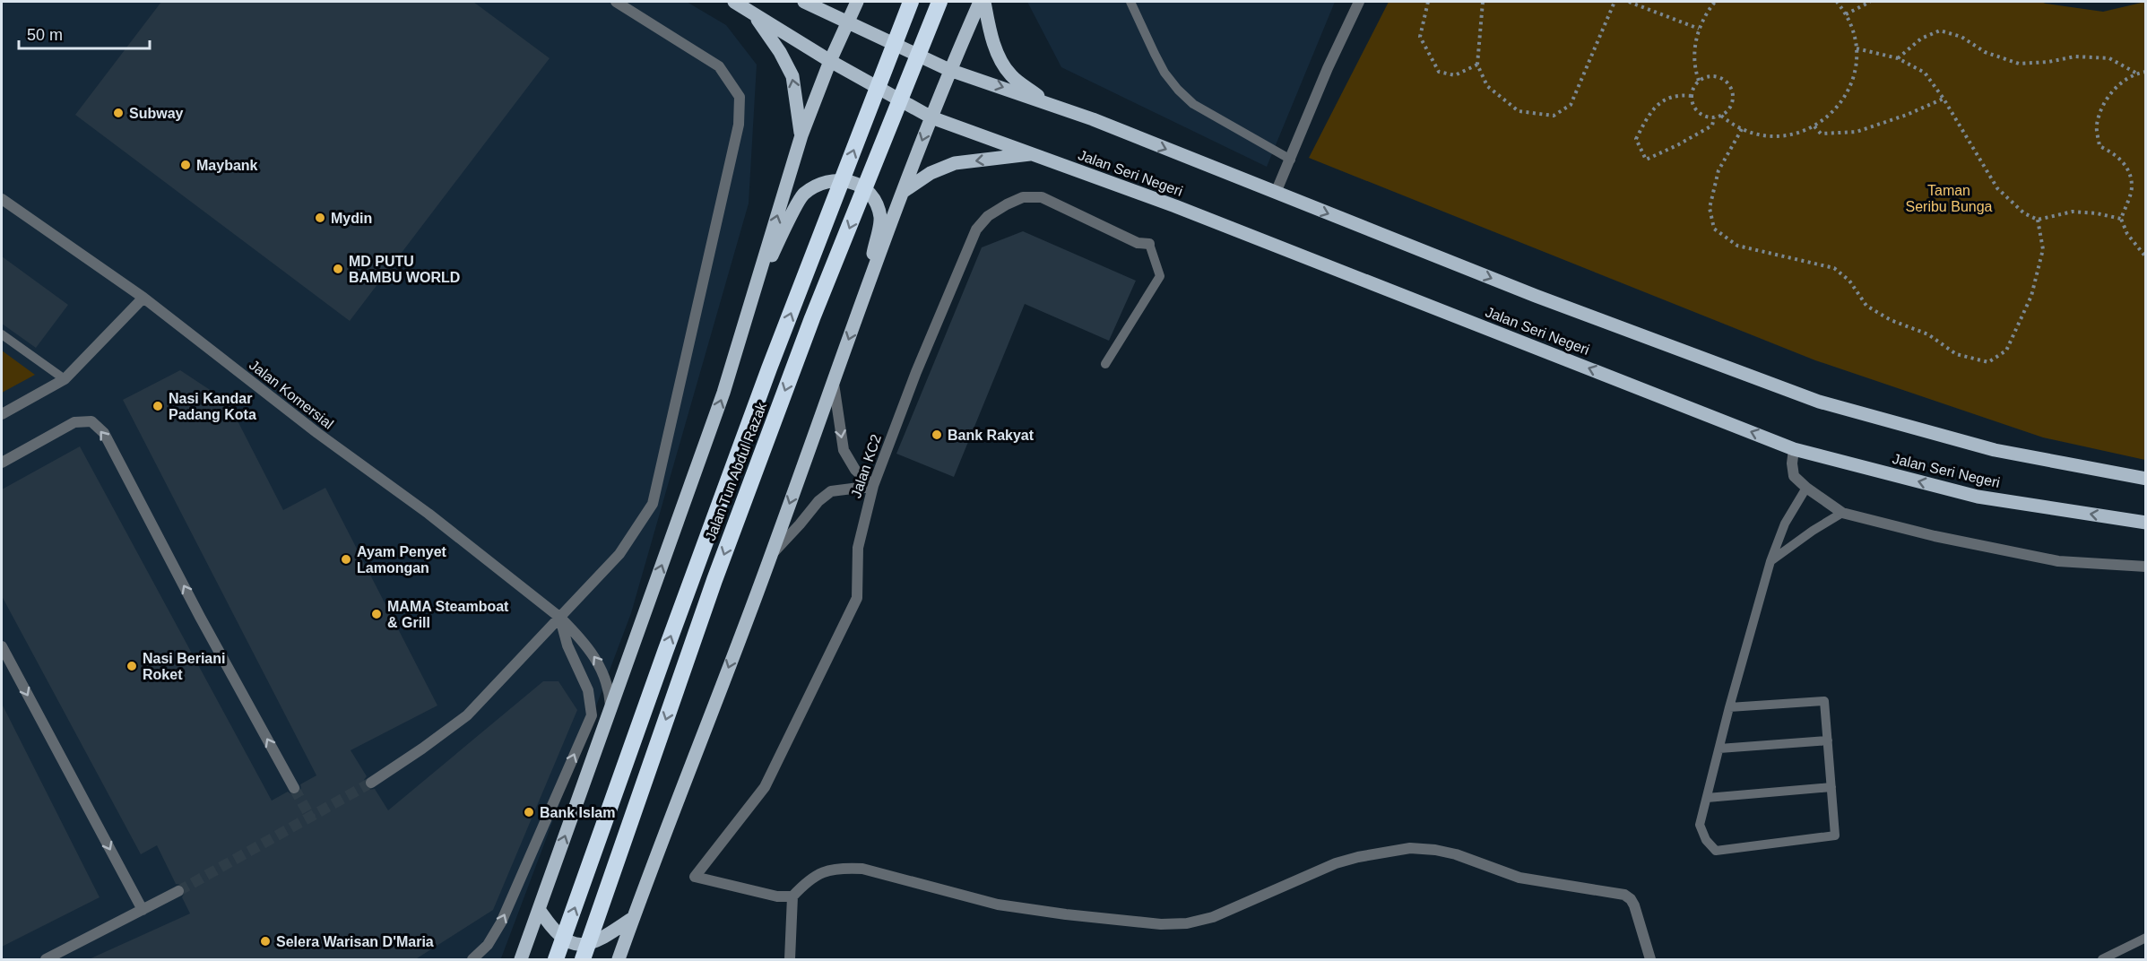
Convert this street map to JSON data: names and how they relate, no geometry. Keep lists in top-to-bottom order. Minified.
{"streets":{"highway":["Jalan Tun Abdul Razak"],"main road":["Jalan Seri Negeri"],"street":["Jalan Komersial","Jalan KC2"]},"parks":["Taman Seribu Bunga"],"places":["Subway","Maybank","Mydin","MD PUTU BAMBU WORLD","Nasi Kandar Padang Kota","Bank Rakyat","Ayam Penyet Lamongan","MAMA Steamboat & Grill","Nasi Beriani Roket","Bank Islam","Selera Warisan D'Maria"],"scale_bar":"50 m"}
